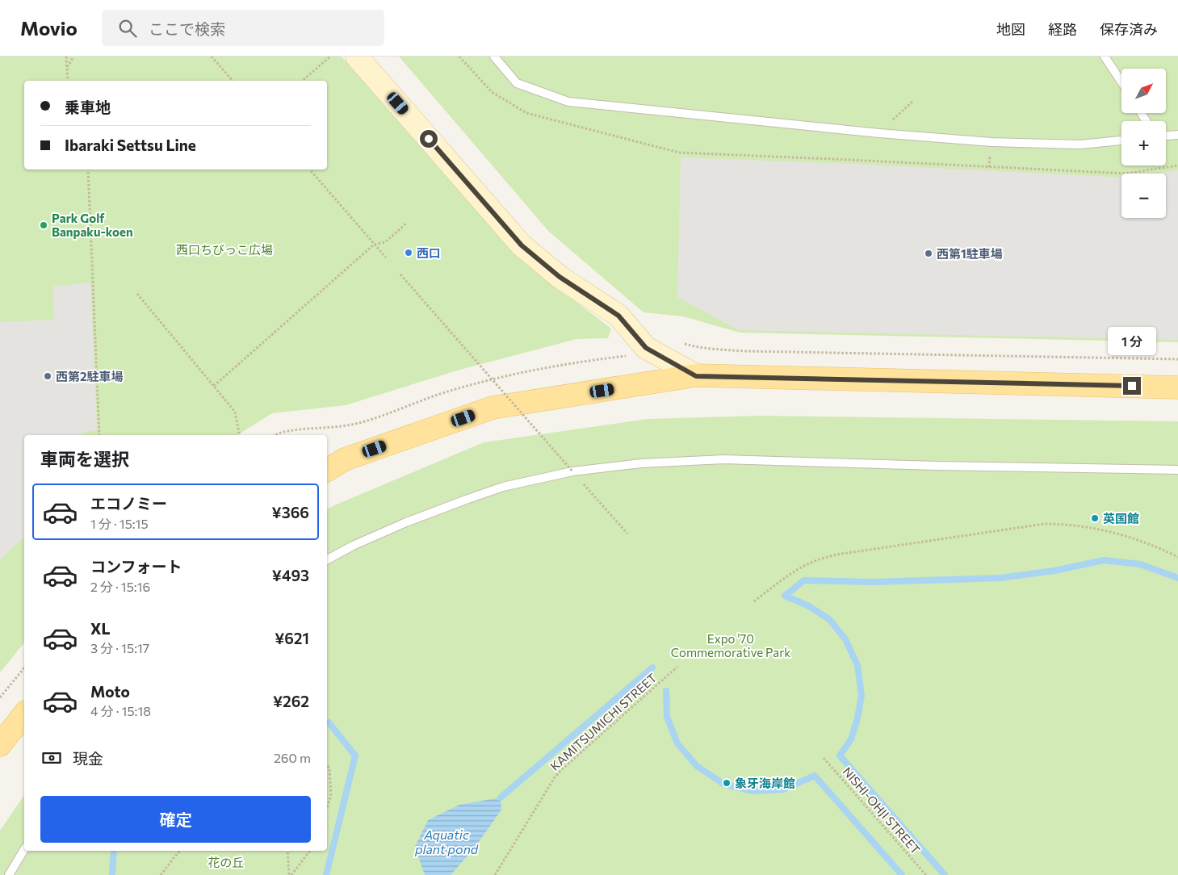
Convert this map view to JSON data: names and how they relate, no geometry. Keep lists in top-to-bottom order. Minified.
{"streets":{"path":["KAMITSUMICHI STREET","NISHI-OHJI STREET"]},"water":["Aquatic plant pond"],"parks":["西口ちびっこ広場","Expo '70 Commemorative Park","花の丘"],"places":["Park Golf Banpaku-koen","西口","西第1駐車場","西第2駐車場","英国館","象牙海岸館"],"north":"top right","page":{"header":"Movio","search":"ここで検索","nav":["地図","経路","保存済み"],"map_buttons":["+","−"],"banner":["乗車地","Ibaraki Settsu Line"],"bubble":"1 分","heading":"車両を選択","list":[{"name":"エコノミー","note":"1 分 · 15:15","value":"¥366"},{"name":"コンフォート","note":"2 分 · 15:16","value":"¥493"},{"name":"XL","note":"3 分 · 15:17","value":"¥621"},{"name":"Moto","note":"4 分 · 15:18","value":"¥262"}],"pay":["現金","260 m"],"buttons":"確定"}}
